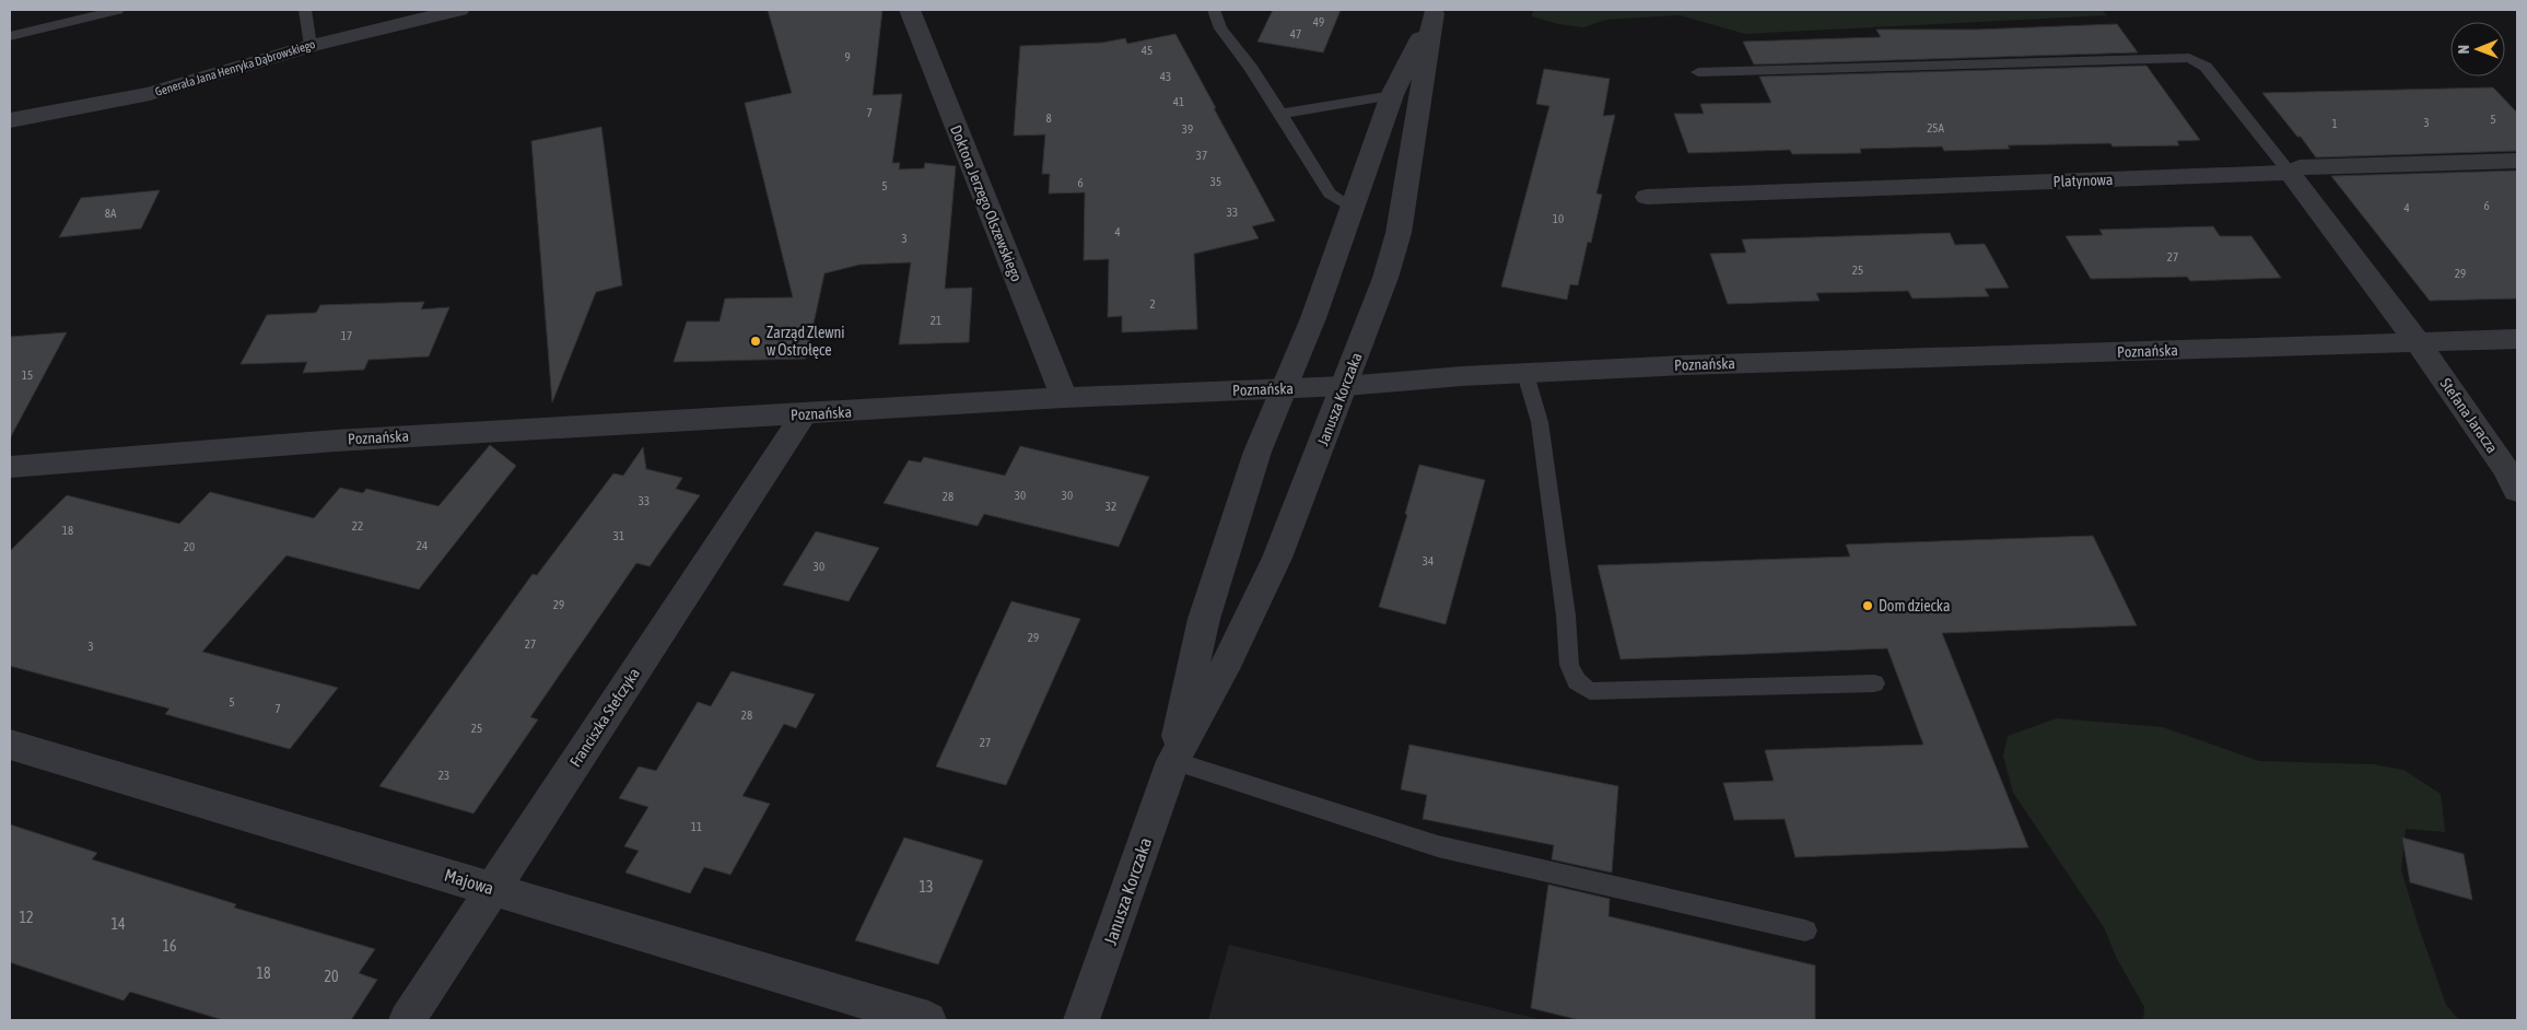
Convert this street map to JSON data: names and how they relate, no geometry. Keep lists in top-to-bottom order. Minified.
{"streets":{"street":["Generała Jana Henryka Dąbrowskiego","Platynowa","Doktora Jerzego Olszewskiego","Poznańska","Janusza Korczaka","Stefana Jaracza","Franciszka Stefczyka","Majowa"]},"crossings":[["Platynowa","Stefana Jaracza"],["Doktora Jerzego Olszewskiego","Poznańska"],["Poznańska","Janusza Korczaka"],["Poznańska","Stefana Jaracza"],["Poznańska","Franciszka Stefczyka"],["Franciszka Stefczyka","Majowa"]],"places":["Zarząd Zlewni w Ostrołęce","Dom dziecka"],"house_numbers":["49","47","45","9","43","41","7","8","5","3","1","25A","39","37","35","6","5","6","4","33","8A","10","4","3","27","25","29","2","21","17","15","30","30","28","33","32","22","18","31","24","20","34","30","29","29","27","3","5","7","28","25","27","23","11","13","12","14","16","18","20"],"north":"left"}
